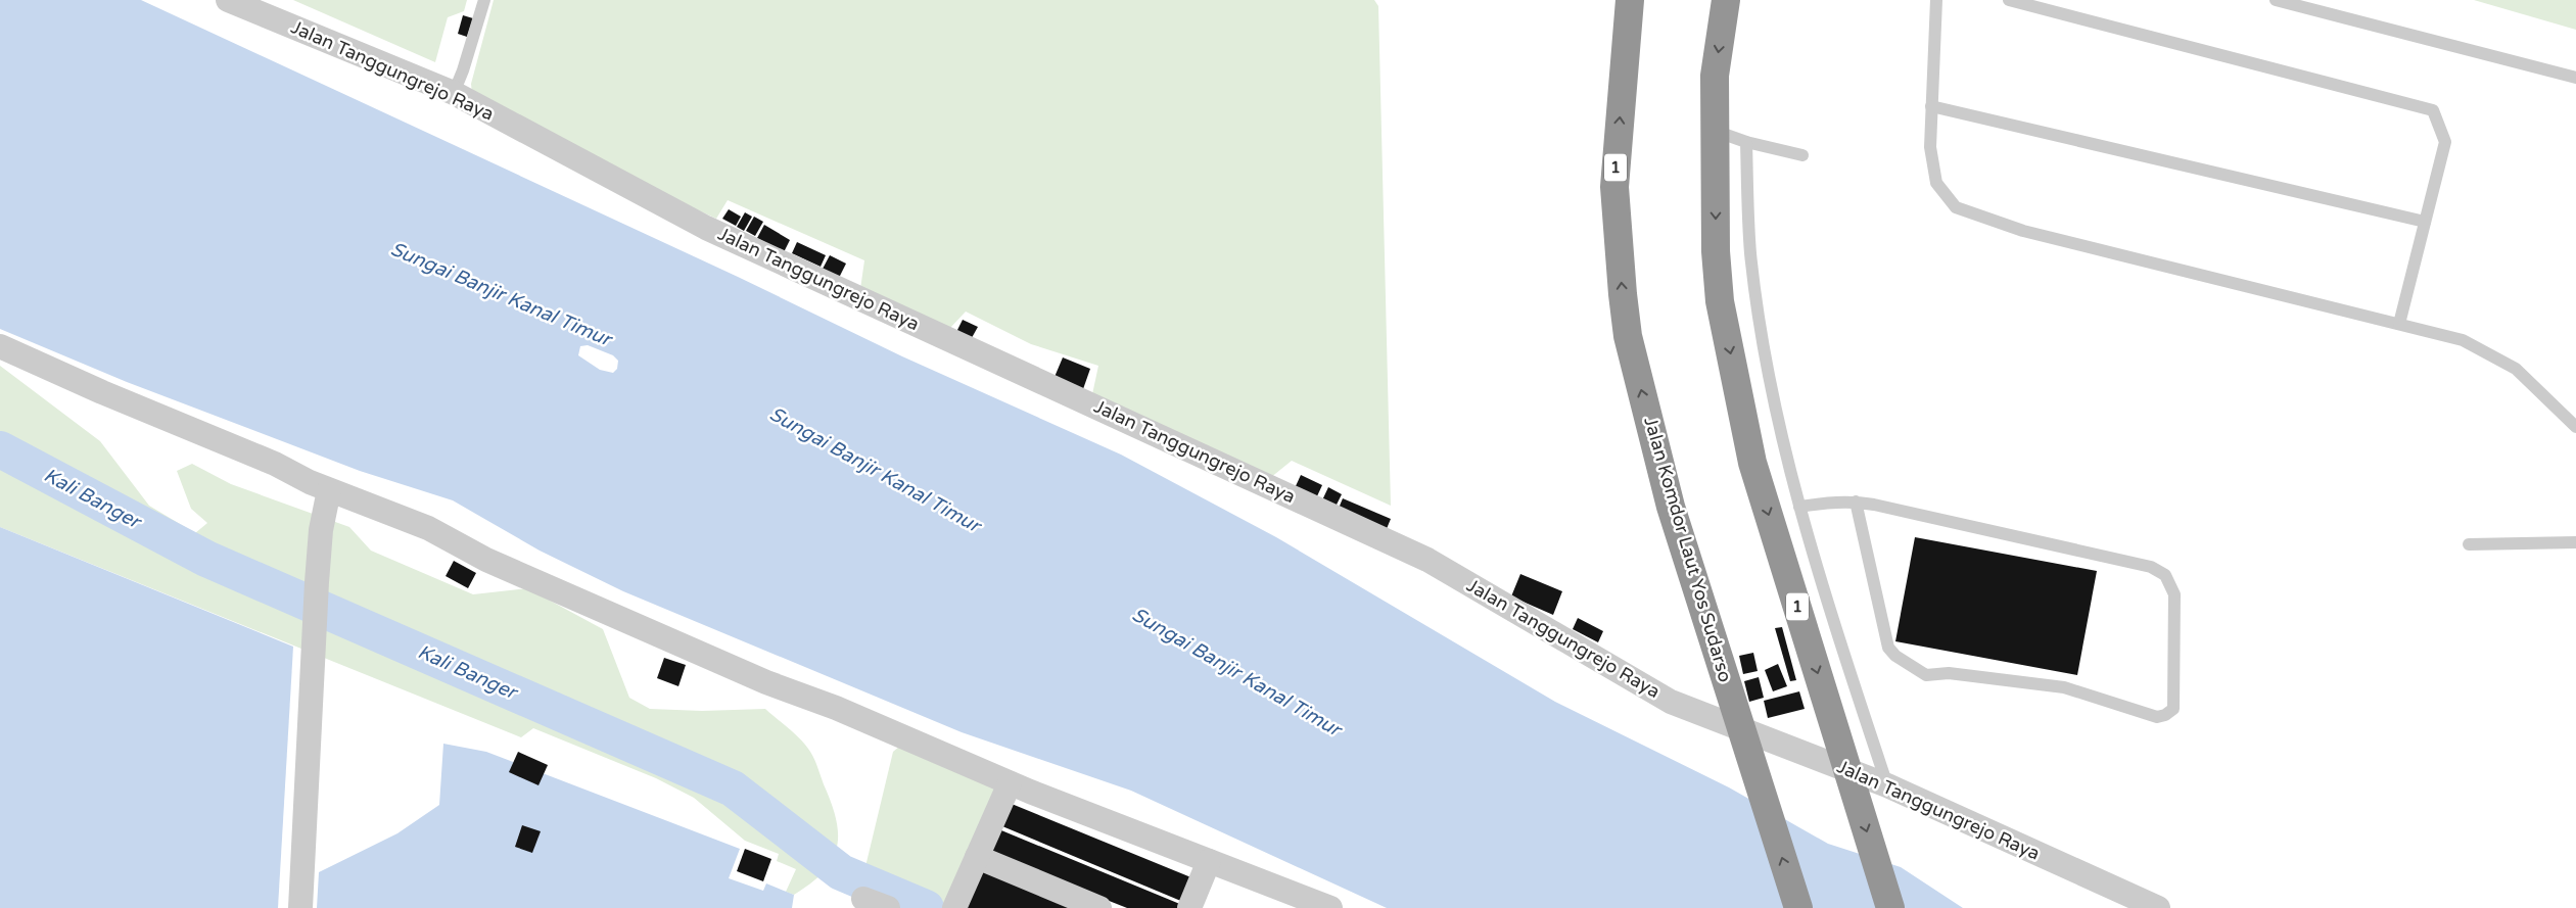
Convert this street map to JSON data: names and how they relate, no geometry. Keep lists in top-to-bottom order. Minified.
{"streets":{"highway":["1","Jalan Komdor Laut Yos Sudarso"],"street":["Jalan Tanggungrejo Raya"]},"water":["Sungai Banjir Kanal Timur","Kali Banger"]}
